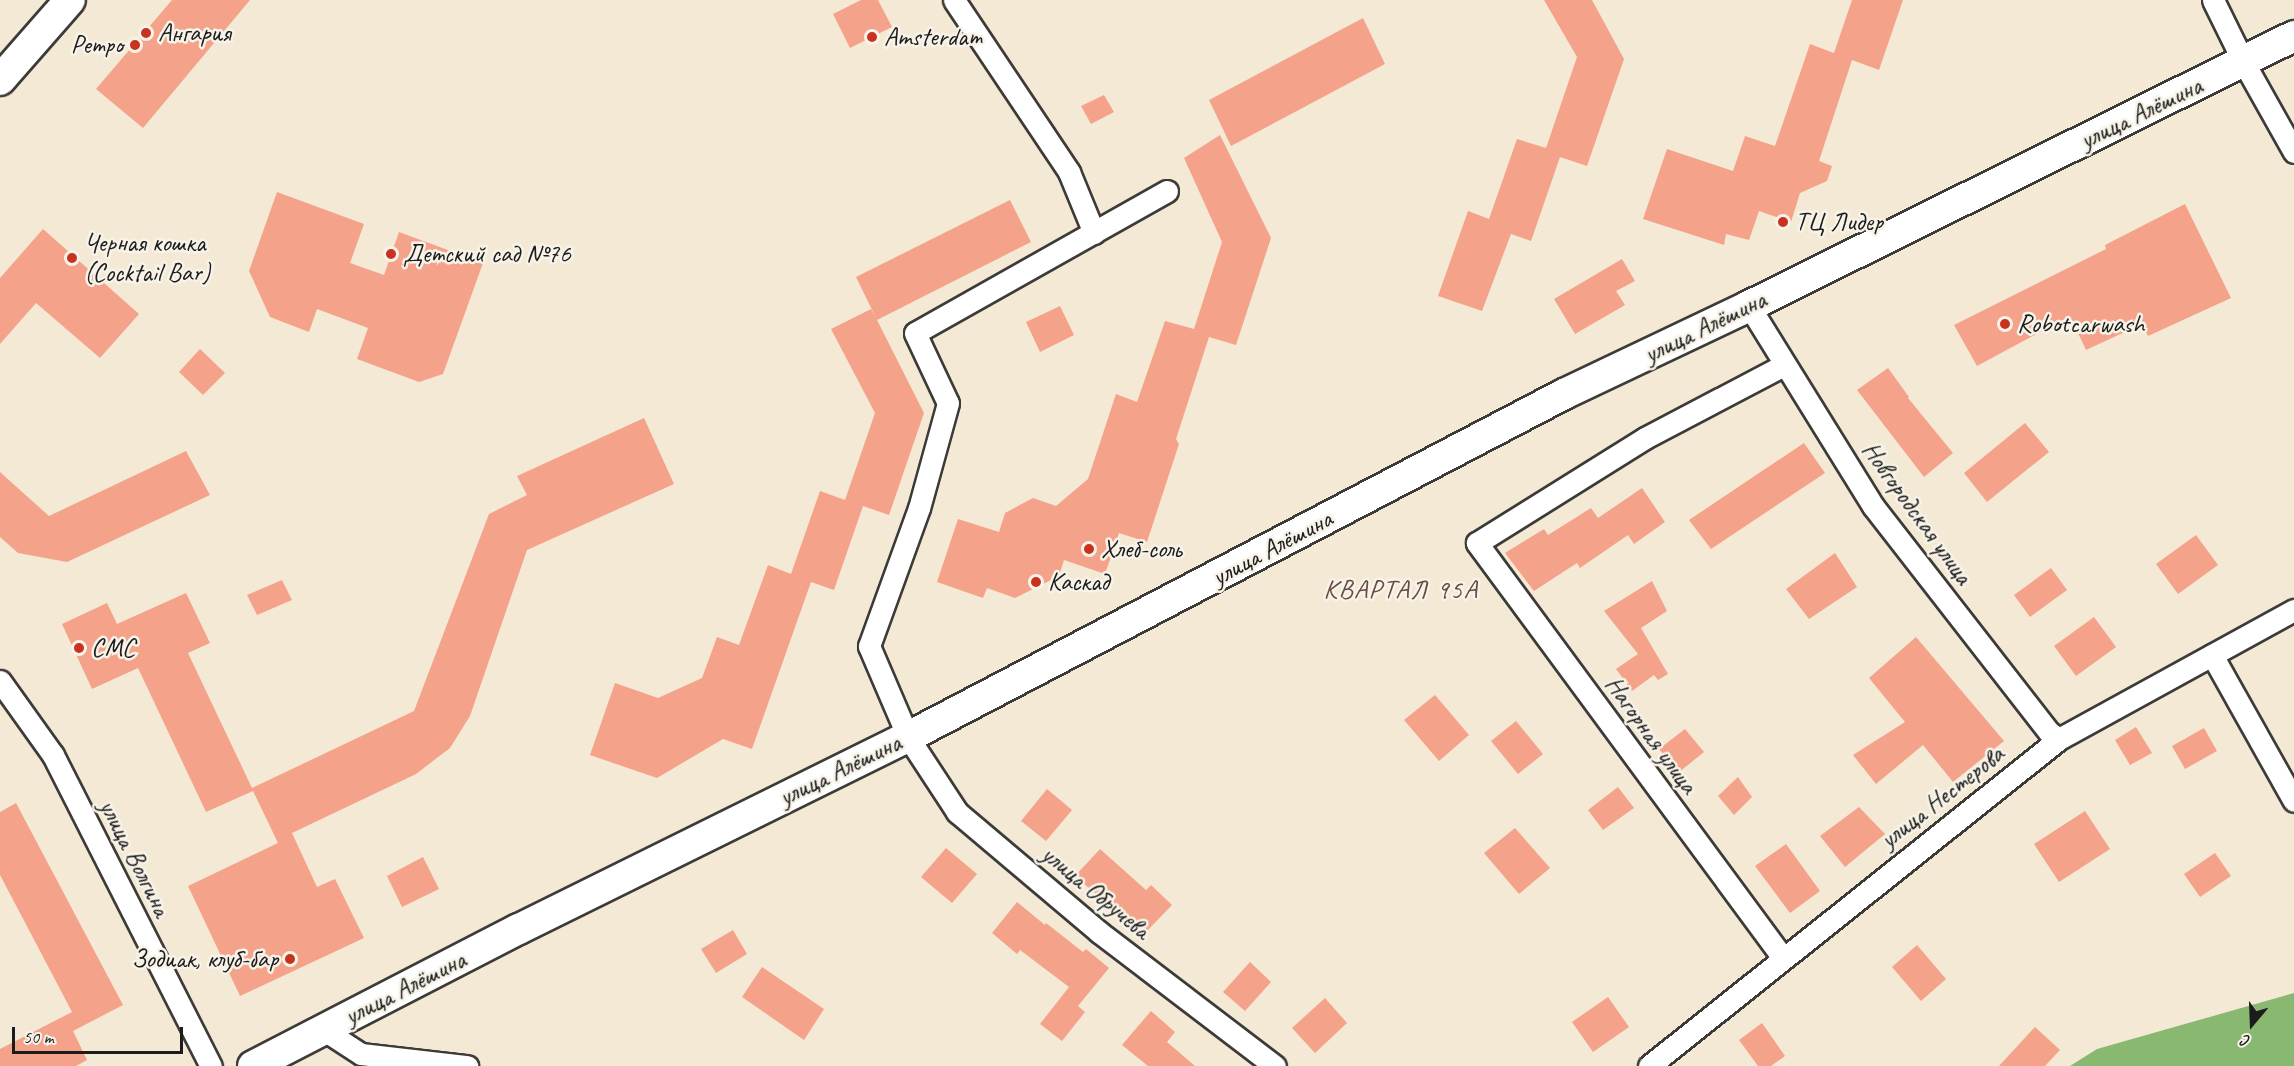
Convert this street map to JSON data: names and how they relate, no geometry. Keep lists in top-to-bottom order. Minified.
{"streets":{"street":["улица Алёшина","Новгородская улица","Нагорная улица","улица Нестерова","улица Волгина","улица Обручева"]},"crossings":[["улица Алёшина","Новгородская улица"],["улица Алёшина","улица Обручева"],["Новгородская улица","Нагорная улица"],["Новгородская улица","улица Нестерова"],["Нагорная улица","улица Нестерова"]],"districts":["КВАРТАЛ 95А"],"places":["Ангария","Amsterdam","Ретро","ТЦ Лидер","Детский сад №76","Черная кошка (Cocktail Bar)","Robotcarwash","Хлеб-соль","Каскад","СМС","Зодиак, клуб-бар"],"scale_bar":"50 m","north":"bottom"}
